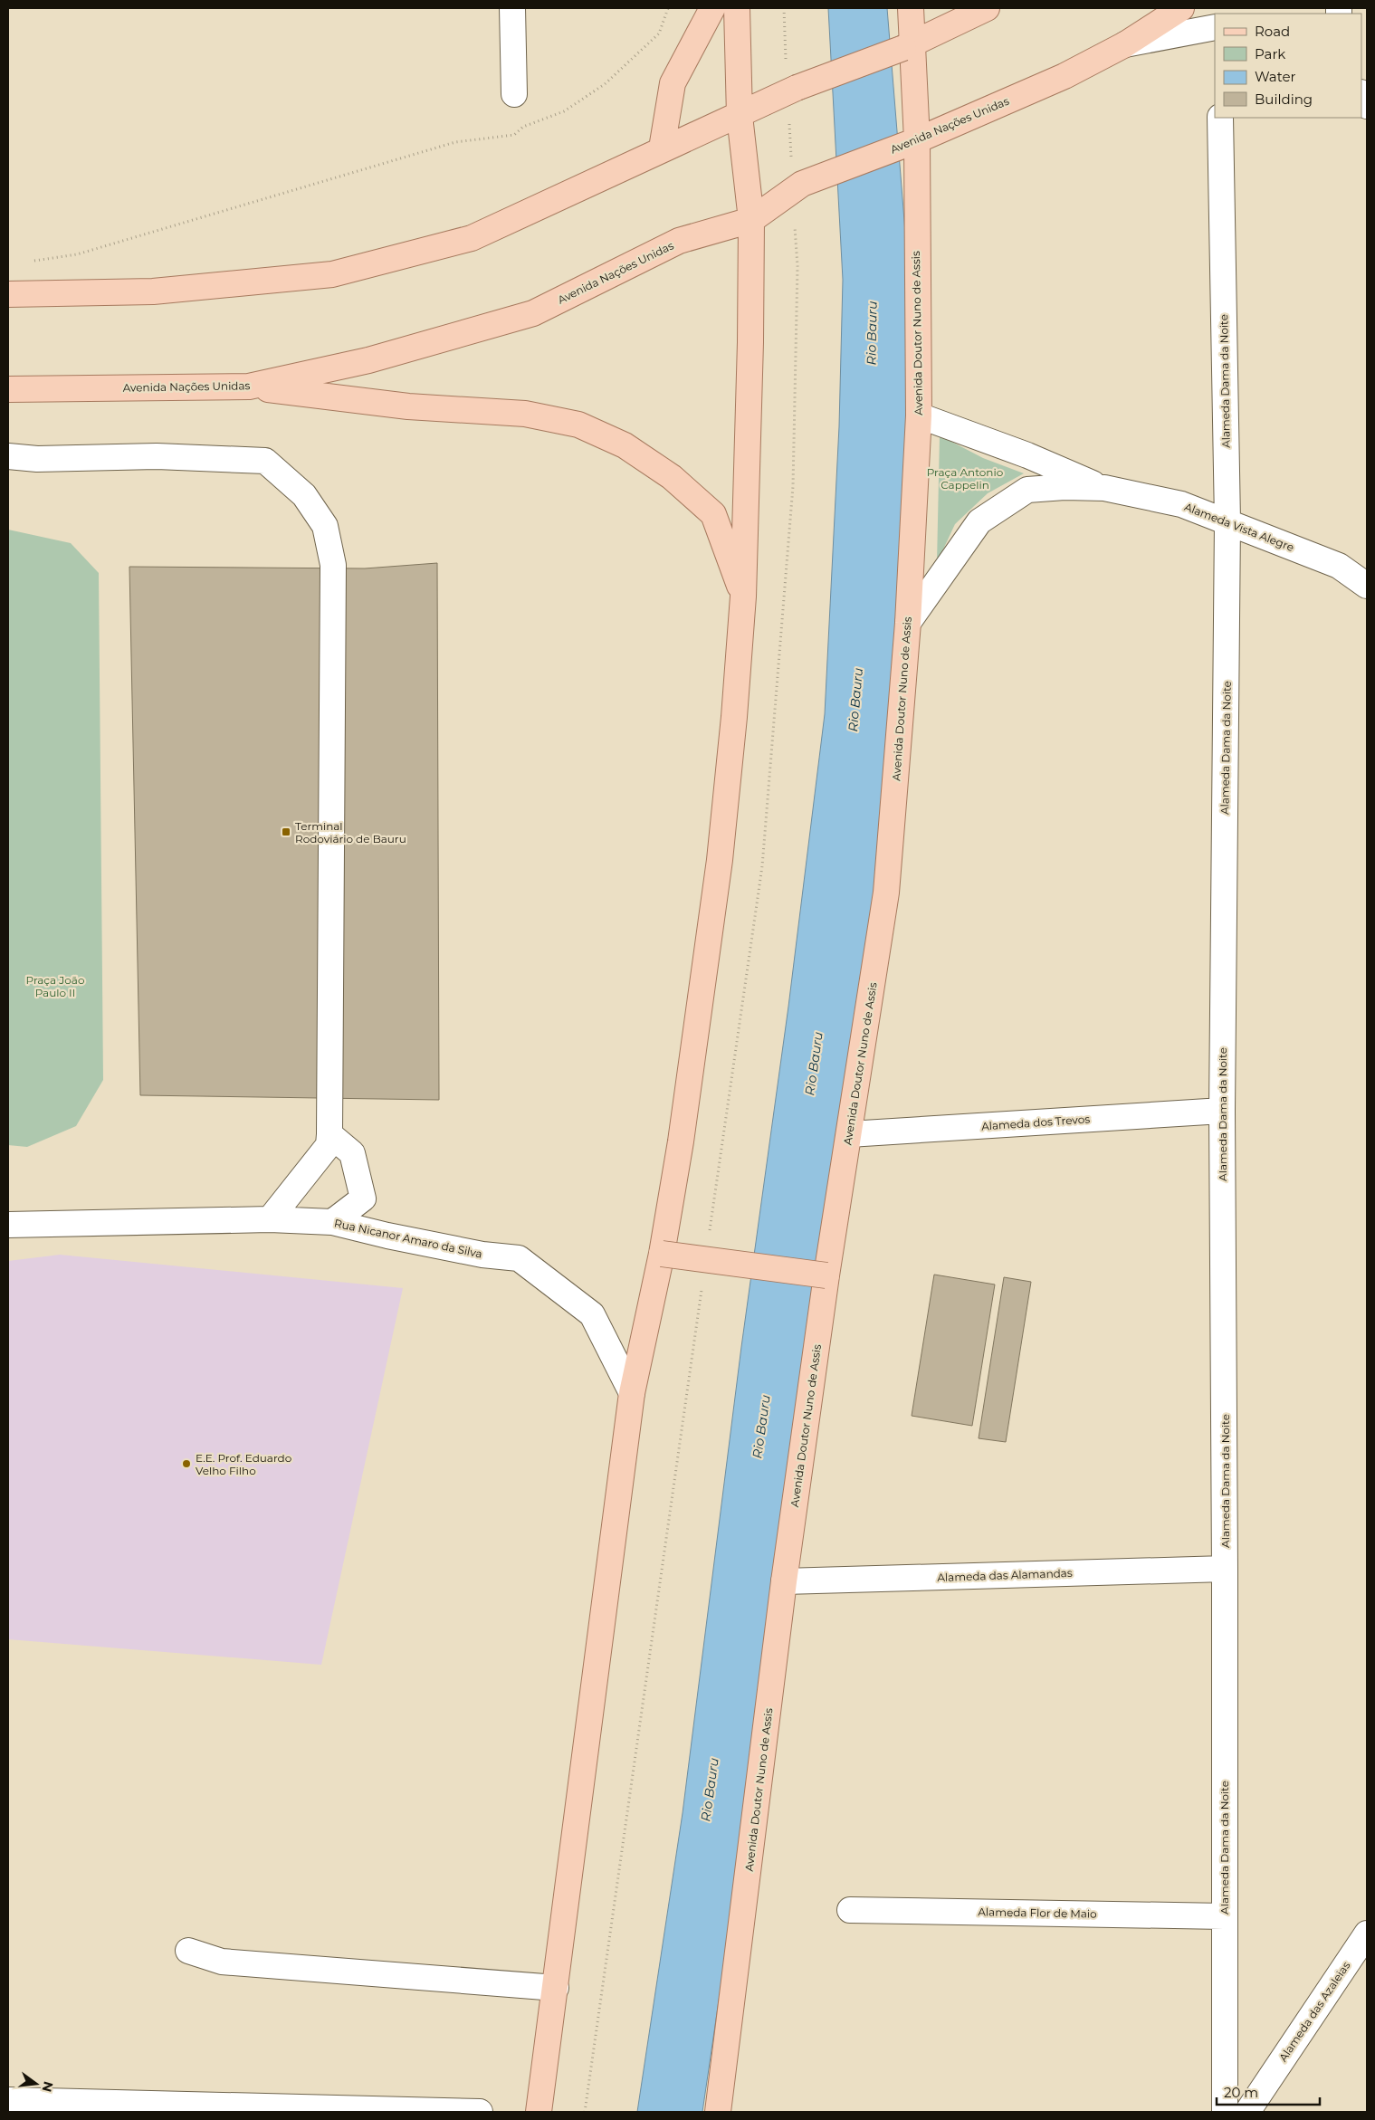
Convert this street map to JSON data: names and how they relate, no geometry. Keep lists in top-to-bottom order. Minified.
{"streets":{"main road":["Avenida Nações Unidas","Avenida Doutor Nuno de Assis"],"street":["Alameda Dama da Noite","Alameda Vista Alegre","Alameda dos Trevos","Rua Nicanor Amaro da Silva","Alameda das Alamandas","Alameda Flor de Maio","Alameda das Azaleias"]},"crossings":[["Avenida Nações Unidas","Avenida Doutor Nuno de Assis"],["Avenida Doutor Nuno de Assis","Alameda dos Trevos"],["Avenida Doutor Nuno de Assis","Alameda das Alamandas"],["Alameda Dama da Noite","Alameda Vista Alegre"],["Alameda Dama da Noite","Alameda dos Trevos"],["Alameda Dama da Noite","Alameda das Alamandas"],["Alameda Dama da Noite","Alameda Flor de Maio"]],"water":["Rio Bauru"],"parks":["Praça Antonio Cappelin","Praça João Paulo II"],"places":{"transit":["Terminal Rodoviário de Bauru"],"other":["E.E. Prof. Eduardo Velho Filho"]},"legend":["Road","Park","Water","Building"],"scale_bar":"20 m","north":"right"}
